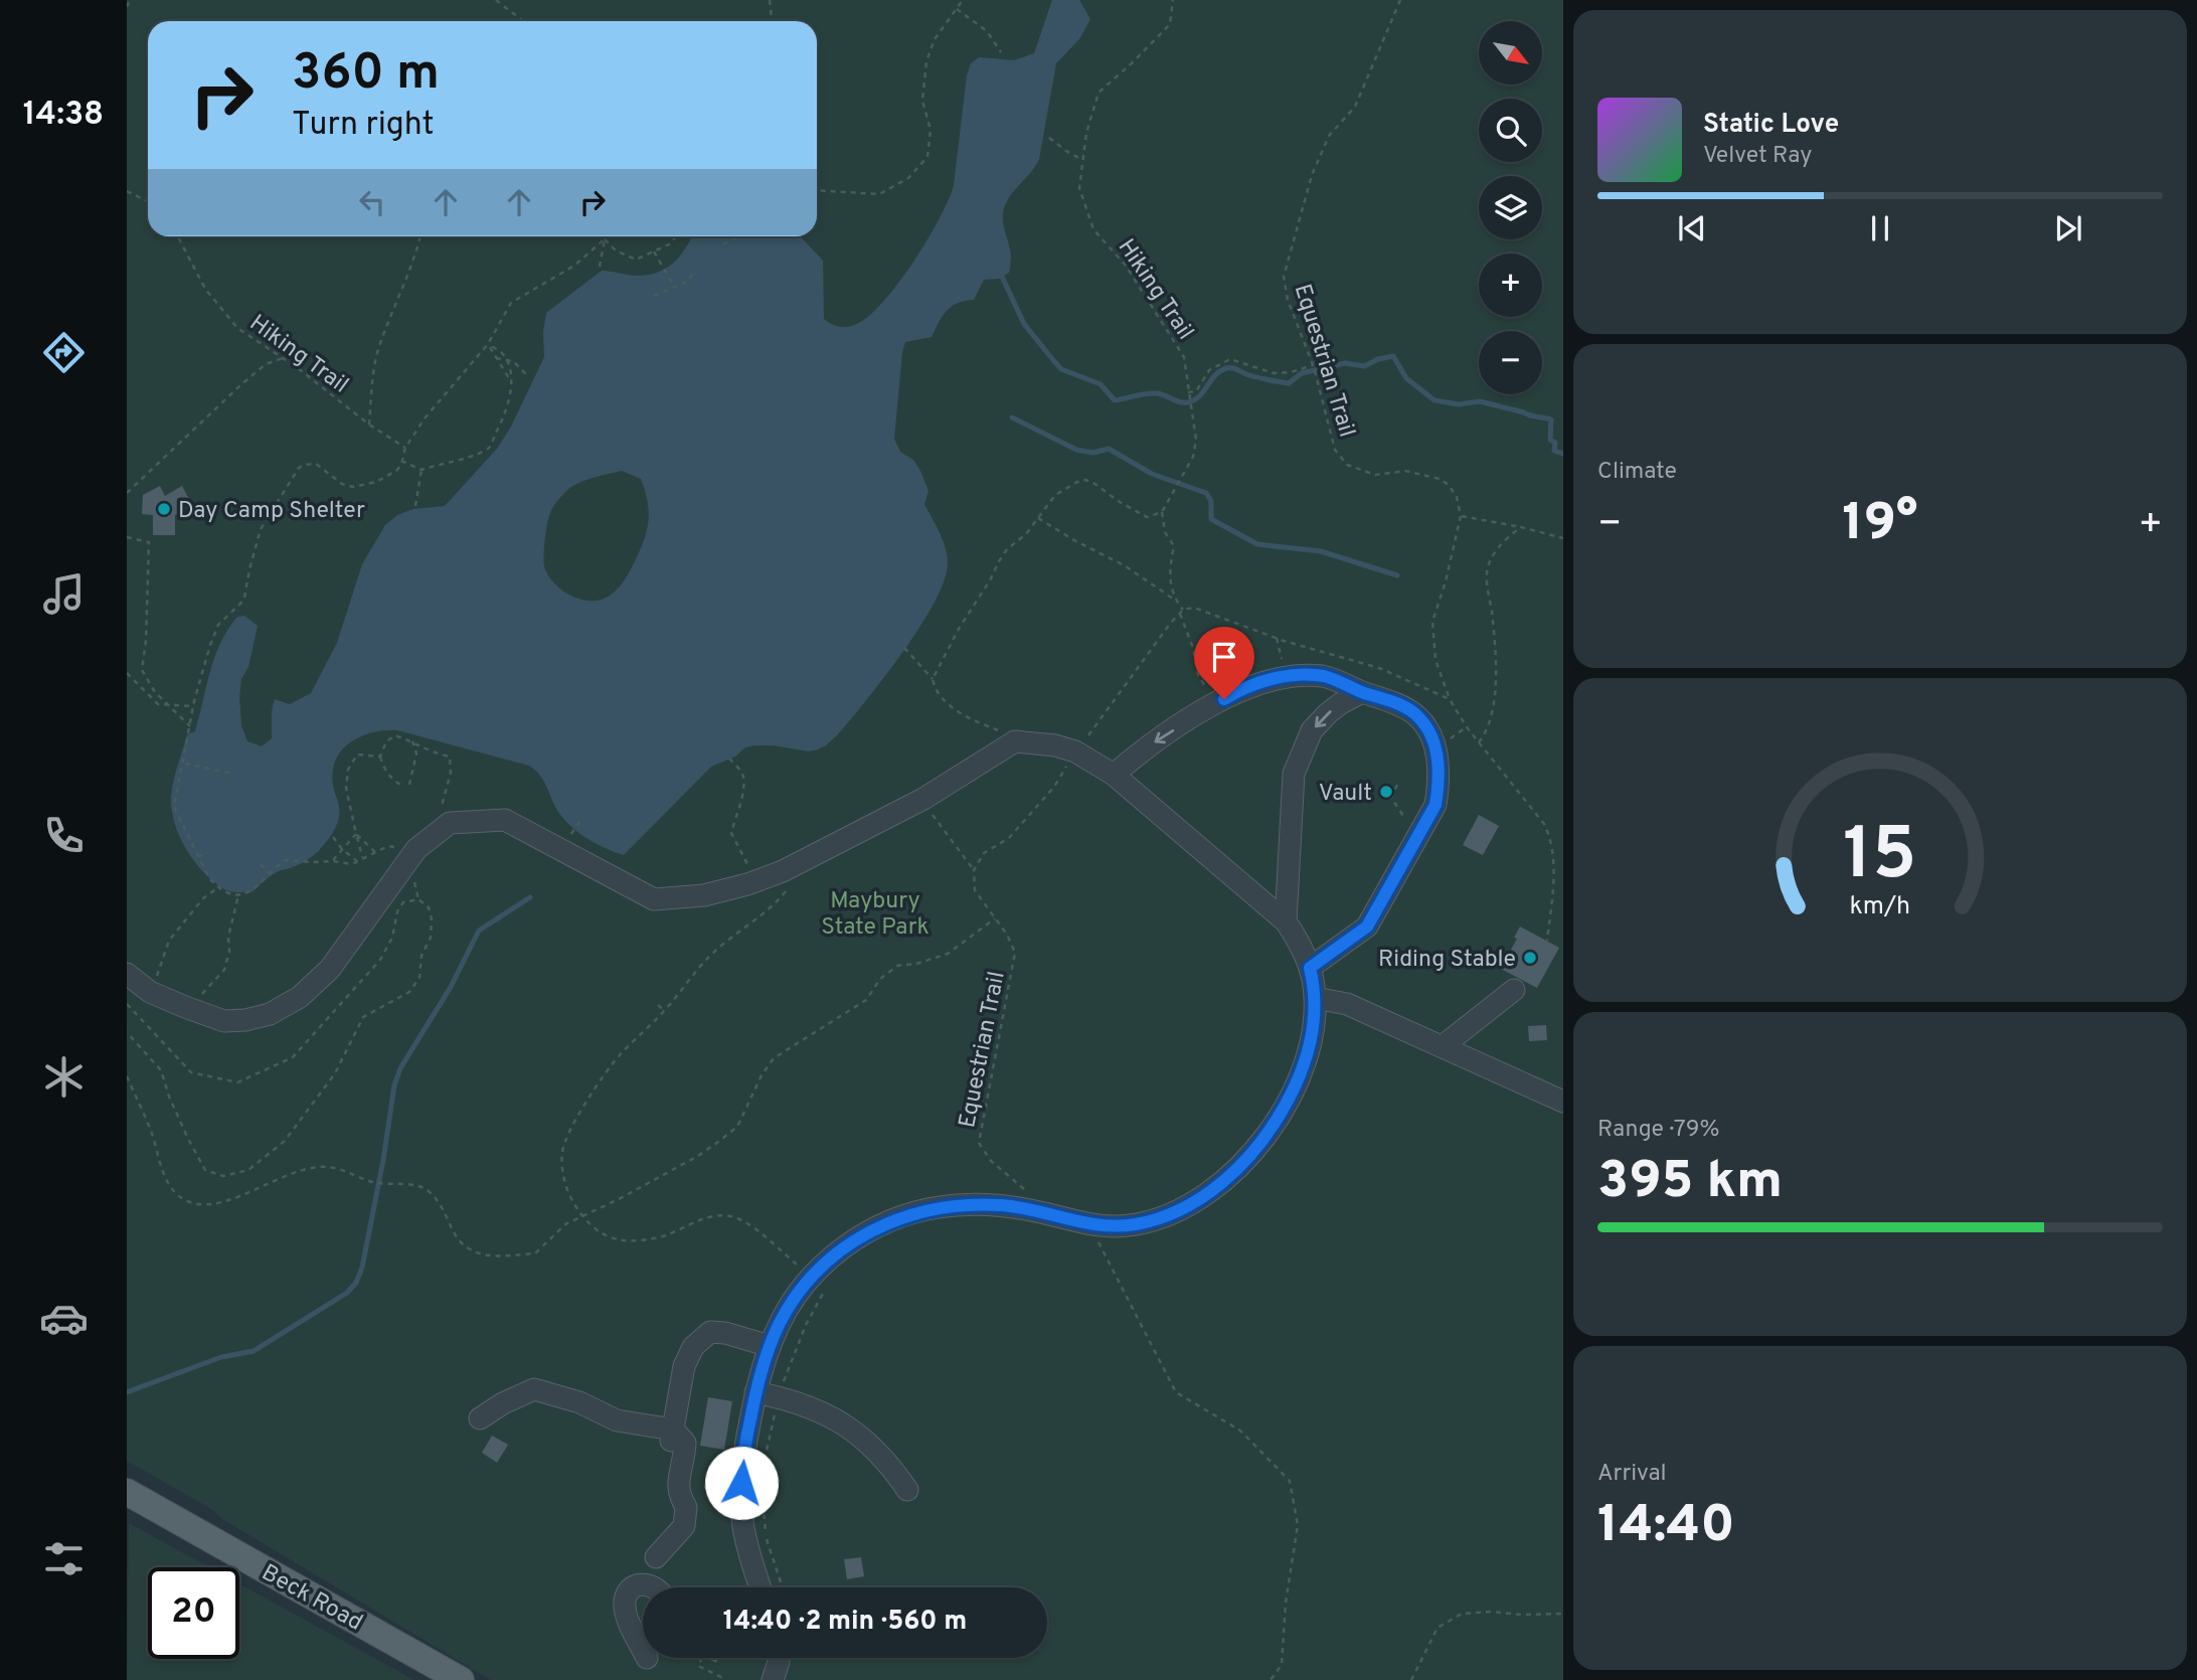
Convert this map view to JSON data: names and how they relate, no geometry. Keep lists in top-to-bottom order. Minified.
{"streets":{"main road":["Beck Road"],"path":["Hiking Trail","Equestrian Trail"]},"parks":["Maybury State Park"],"places":["Day Camp Shelter","Vault","Riding Stable"],"north":"bottom right","page":{"tabs":"14:38","map_buttons":["+","−"],"turn":["360 m","Turn right"],"song":["Static Love","Velvet Ray"],"tile":["Climate",["Range · 79%","395 km"],["Arrival","14:40"]],"heat":["−","19°","+"],"limit":"20","trip":"14:40 · 2 min · 560 m","gauge":["15","km/h"]}}
